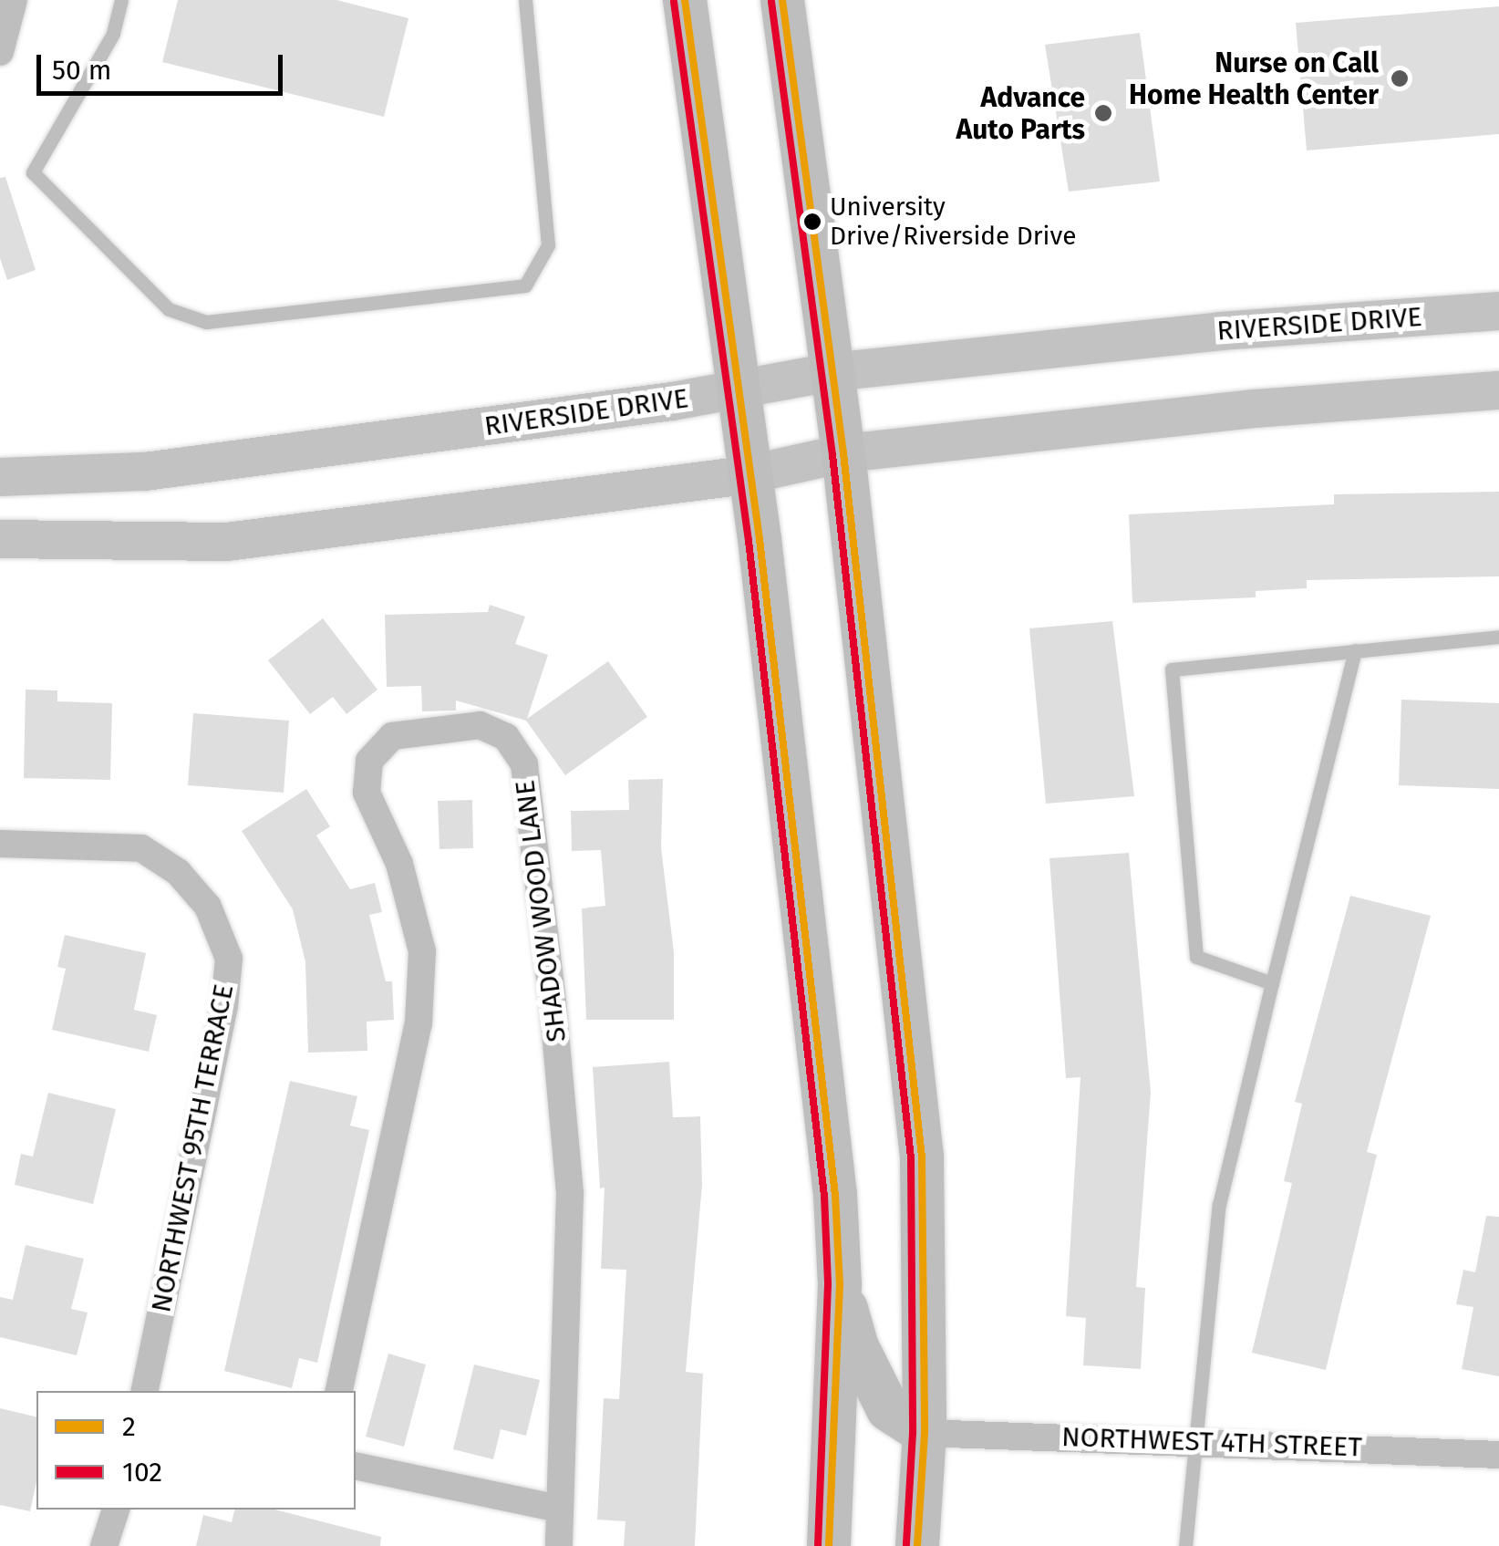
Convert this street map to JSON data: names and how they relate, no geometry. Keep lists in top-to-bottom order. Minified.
{"streets":{"street":["RIVERSIDE DRIVE","SHADOW WOOD LANE","NORTHWEST 95TH TERRACE","NORTHWEST 4TH STREET"]},"places":["Nurse on Call Home Health Center","Advance Auto Parts","University Drive/Riverside Drive"],"lines":["transit line 2","transit line 102"],"legend":["2","102"],"scale_bar":"50 m"}
